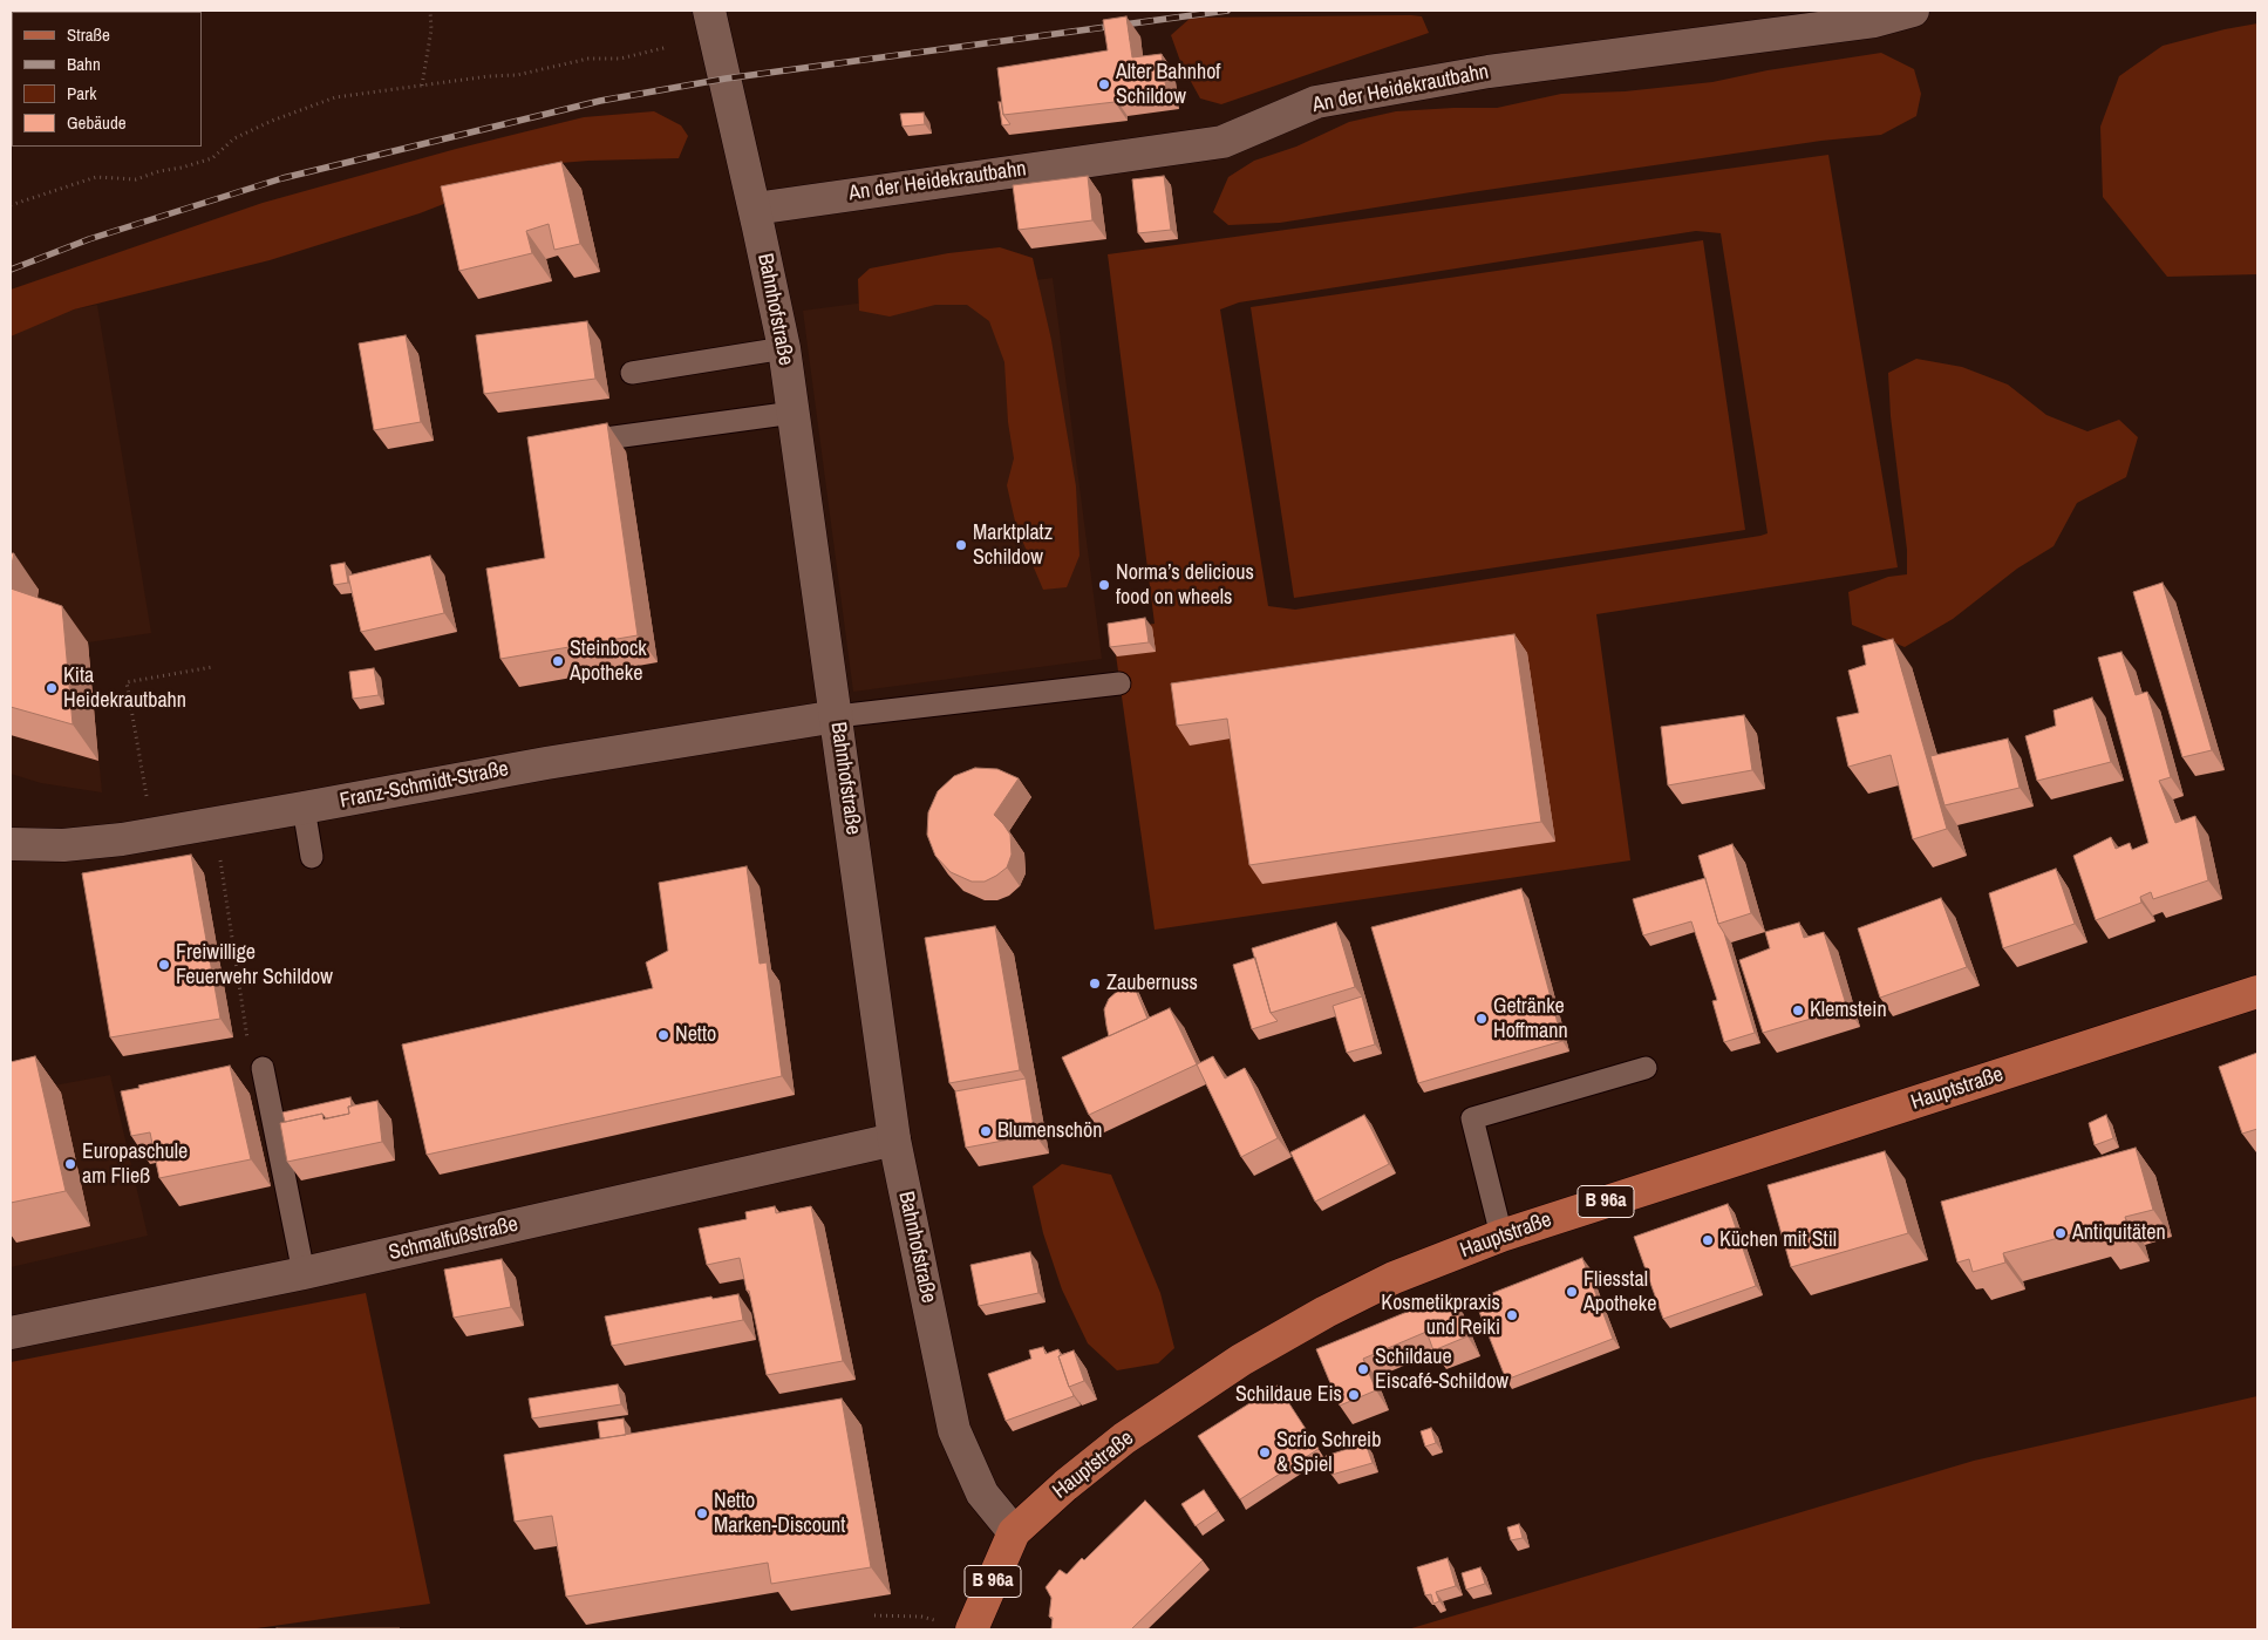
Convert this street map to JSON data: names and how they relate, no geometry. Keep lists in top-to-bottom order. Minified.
{"streets":{"main road":["Hauptstraße","B 96a"],"street":["An der Heidekrautbahn","Bahnhofstraße","Franz-Schmidt-Straße","Schmalfußstraße"]},"crossings":[["An der Heidekrautbahn","Bahnhofstraße"],["Bahnhofstraße","Franz-Schmidt-Straße"],["Bahnhofstraße","Hauptstraße"],["Bahnhofstraße","Schmalfußstraße"]],"places":["Alter Bahnhof Schildow","Marktplatz Schildow","Norma’s delicious food on wheels","Steinbock Apotheke","Kita Heidekrautbahn","Freiwillige Feuerwehr Schildow","Zaubernuss","Klemstein","Getränke Hoffmann","Netto","Blumenschön","Europaschule am Fließ","Antiquitäten","Küchen mit Stil","Fliesstal Apotheke","Kosmetikpraxis und Reiki","Schildaue Eiscafé-Schildow","Schildaue Eis","Scrio Schreib & Spiel","Netto Marken-Discount"],"legend":["Straße","Bahn","Park","Gebäude"]}
